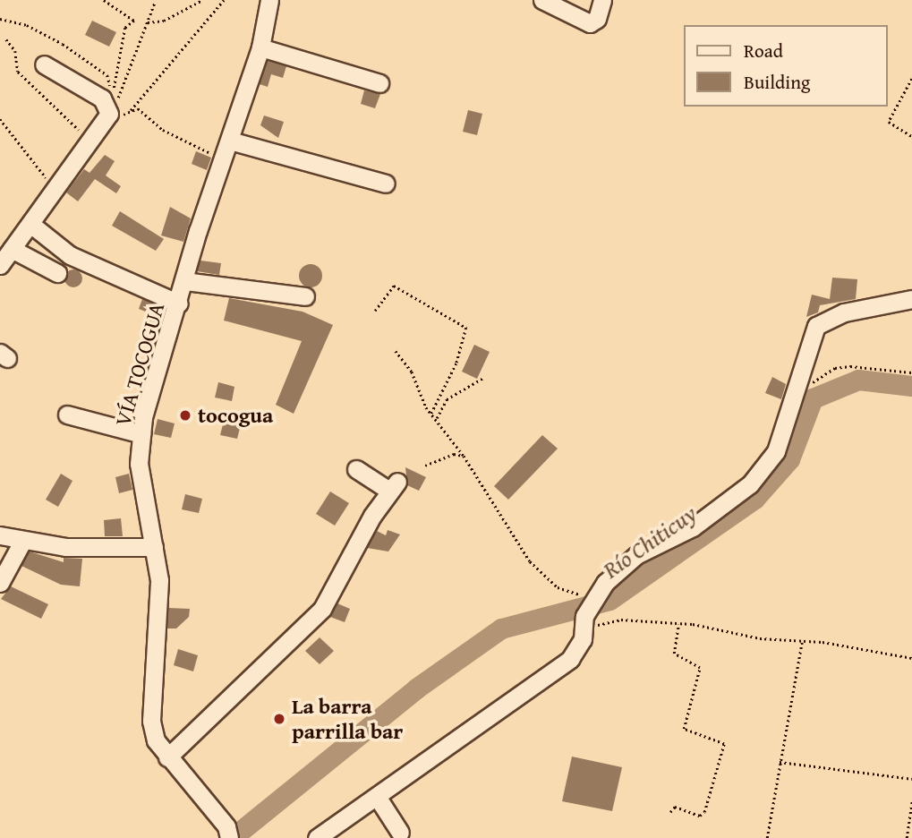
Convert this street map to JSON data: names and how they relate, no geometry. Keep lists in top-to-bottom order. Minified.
{"streets":{"street":["VÍA TOCOGUA"]},"water":["Río Chiticuy"],"places":["tocogua","La barra parrilla bar"],"legend":["Road","Building"]}
